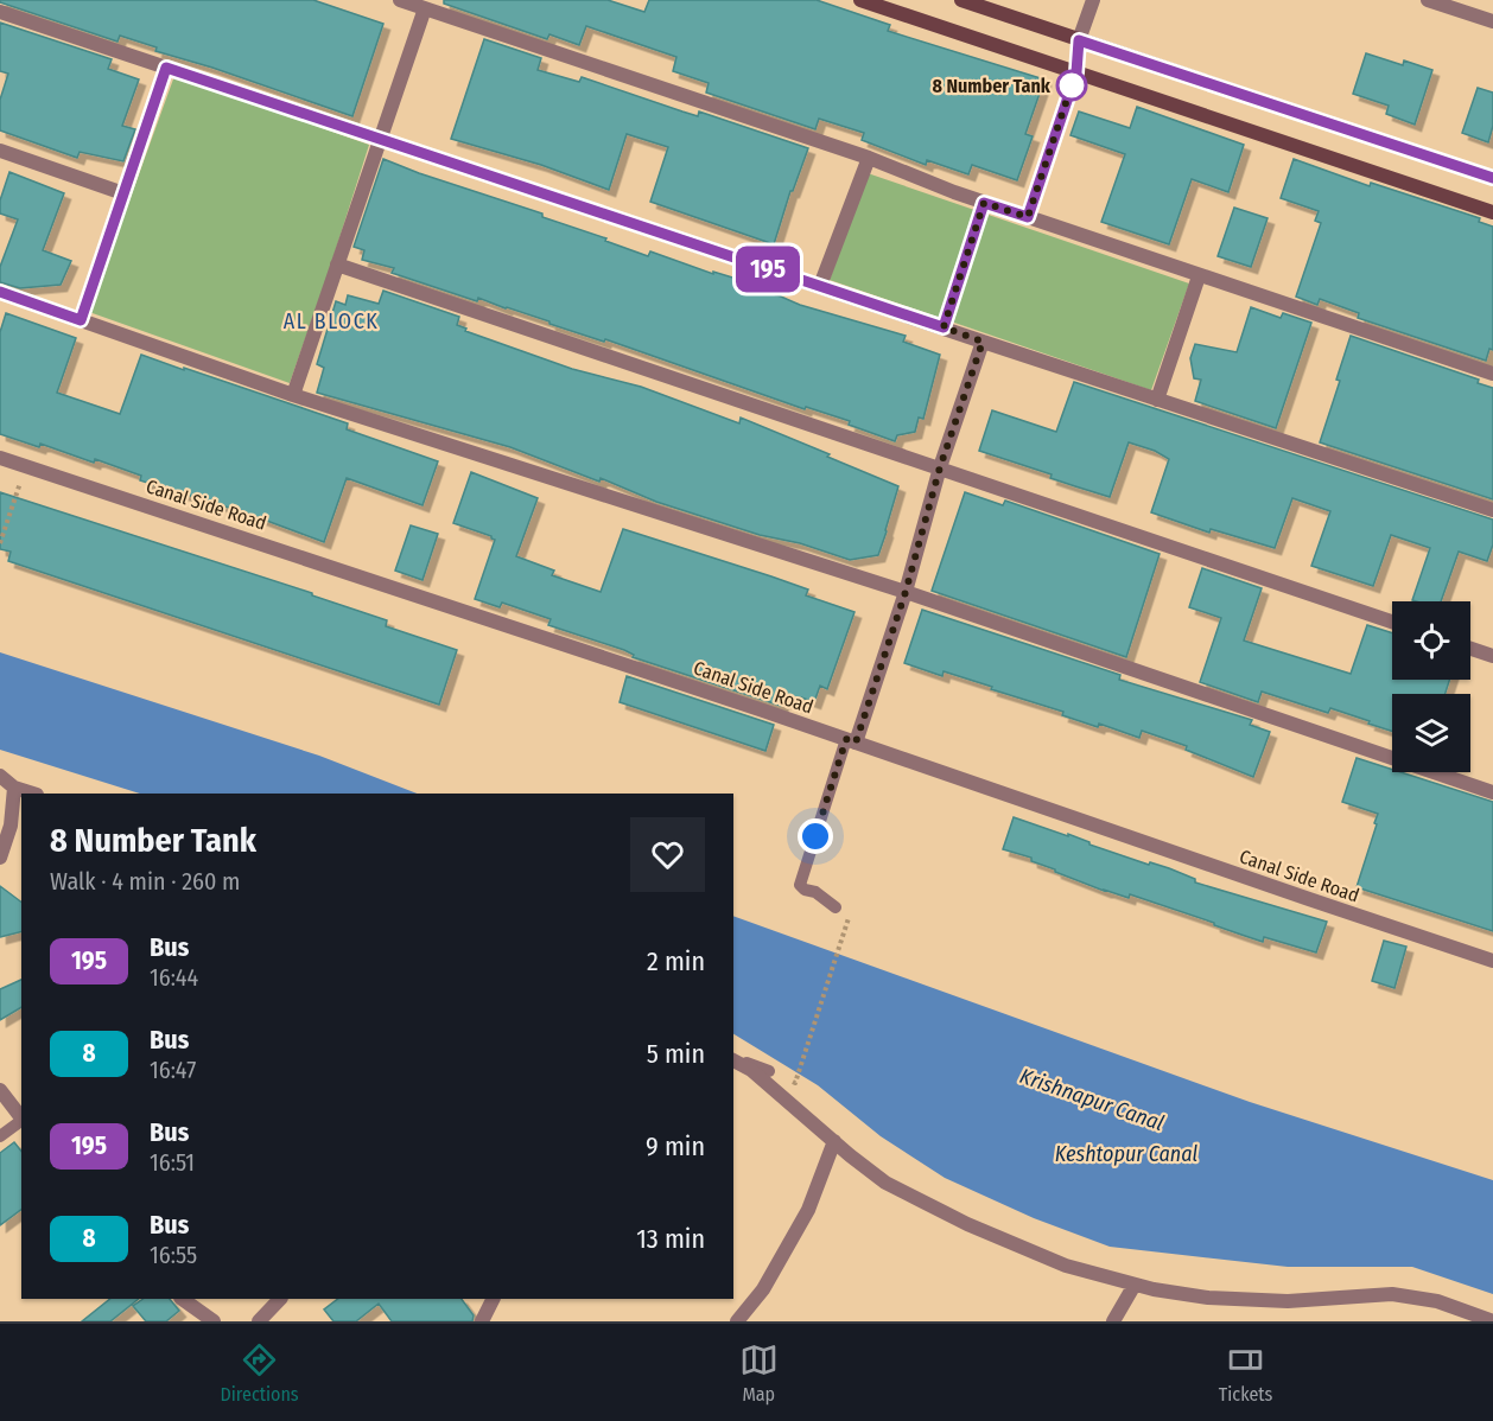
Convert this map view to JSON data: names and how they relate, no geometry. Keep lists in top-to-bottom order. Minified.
{"streets":{"street":["Canal Side Road"]},"districts":["AL BLOCK"],"water":["Krishnapur Canal","Keshtopur Canal"],"places":["8 Number Tank"],"lines":["bus line 195"],"page":{"on_map":"195","heading":["8 Number Tank","Walk · 4 min · 260 m"],"list":[{"mark":"195","name":"Bus","note":"16:44","value":"2 min"},{"mark":"8","name":"Bus","note":"16:47","value":"5 min"},{"mark":"195","name":"Bus","note":"16:51","value":"9 min"},{"mark":"8","name":"Bus","note":"16:55","value":"13 min"}],"tabs":["Directions","Map","Tickets"]}}
